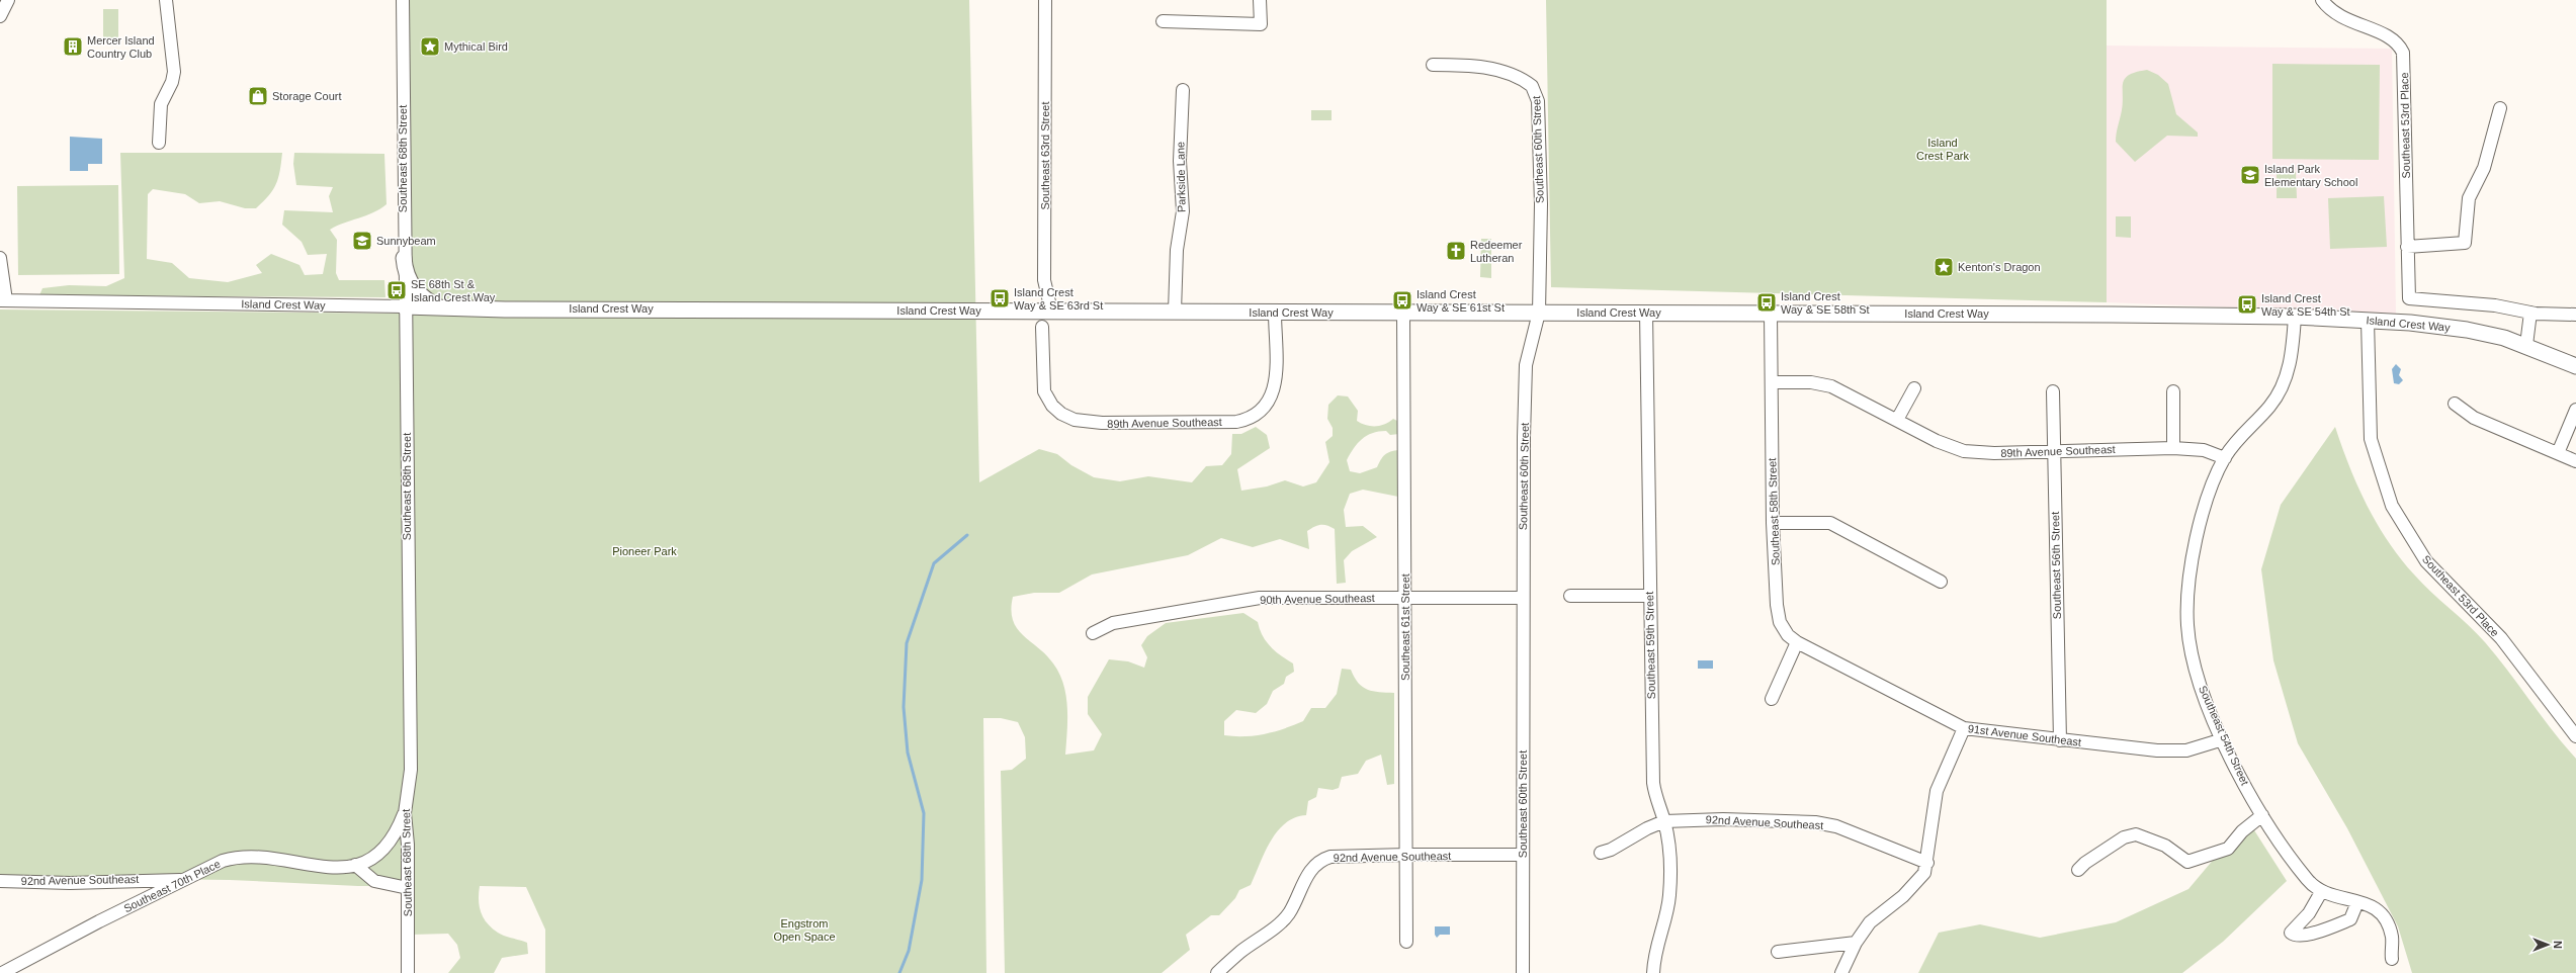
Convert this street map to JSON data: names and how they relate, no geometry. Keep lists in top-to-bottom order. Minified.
{"streets":{"main road":["Island Crest Way"],"street":["Southeast 53rd Place","Southeast 60th Street","Southeast 63rd Street","Southeast 68th Street","Parkside Lane","89th Avenue Southeast","Southeast 58th Street","Southeast 56th Street","90th Avenue Southeast","Southeast 61st Street","Southeast 59th Street","91st Avenue Southeast","Southeast 54th Street","92nd Avenue Southeast","Southeast 70th Place"]},"crossings":[["Southeast 53rd Place","Island Crest Way"],["Southeast 60th Street","Island Crest Way"],["Southeast 60th Street","90th Avenue Southeast"],["Southeast 60th Street","92nd Avenue Southeast"],["Southeast 63rd Street","Island Crest Way"],["Southeast 68th Street","Island Crest Way"],["Southeast 68th Street","Southeast 70th Place"],["Parkside Lane","Island Crest Way"],["Island Crest Way","89th Avenue Southeast"],["Island Crest Way","Southeast 58th Street"],["Island Crest Way","Southeast 61st Street"],["Island Crest Way","Southeast 59th Street"],["Island Crest Way","Southeast 54th Street"],["89th Avenue Southeast","Southeast 58th Street"],["89th Avenue Southeast","Southeast 56th Street"],["89th Avenue Southeast","Southeast 54th Street"],["Southeast 58th Street","91st Avenue Southeast"],["Southeast 56th Street","91st Avenue Southeast"],["90th Avenue Southeast","Southeast 61st Street"],["Southeast 61st Street","92nd Avenue Southeast"],["Southeast 59th Street","92nd Avenue Southeast"],["91st Avenue Southeast","Southeast 54th Street"],["92nd Avenue Southeast","Southeast 70th Place"]],"parks":["Island Crest Park","Pioneer Park","Engstrom Open Space"],"places":{"building":["Mercer Island Country Club"],"place":["Mythical Bird","Kenton's Dragon"],"shop":["Storage Court"],"school or university":["Island Park Elementary School","Sunnybeam"],"church":["Redeemer Lutheran"],"bus stop":["SE 68th St & Island Crest Way","Island Crest Way & SE 63rd St","Island Crest Way & SE 61st St","Island Crest Way & SE 58th St","Island Crest Way & SE 54th St"]},"north":"right"}
